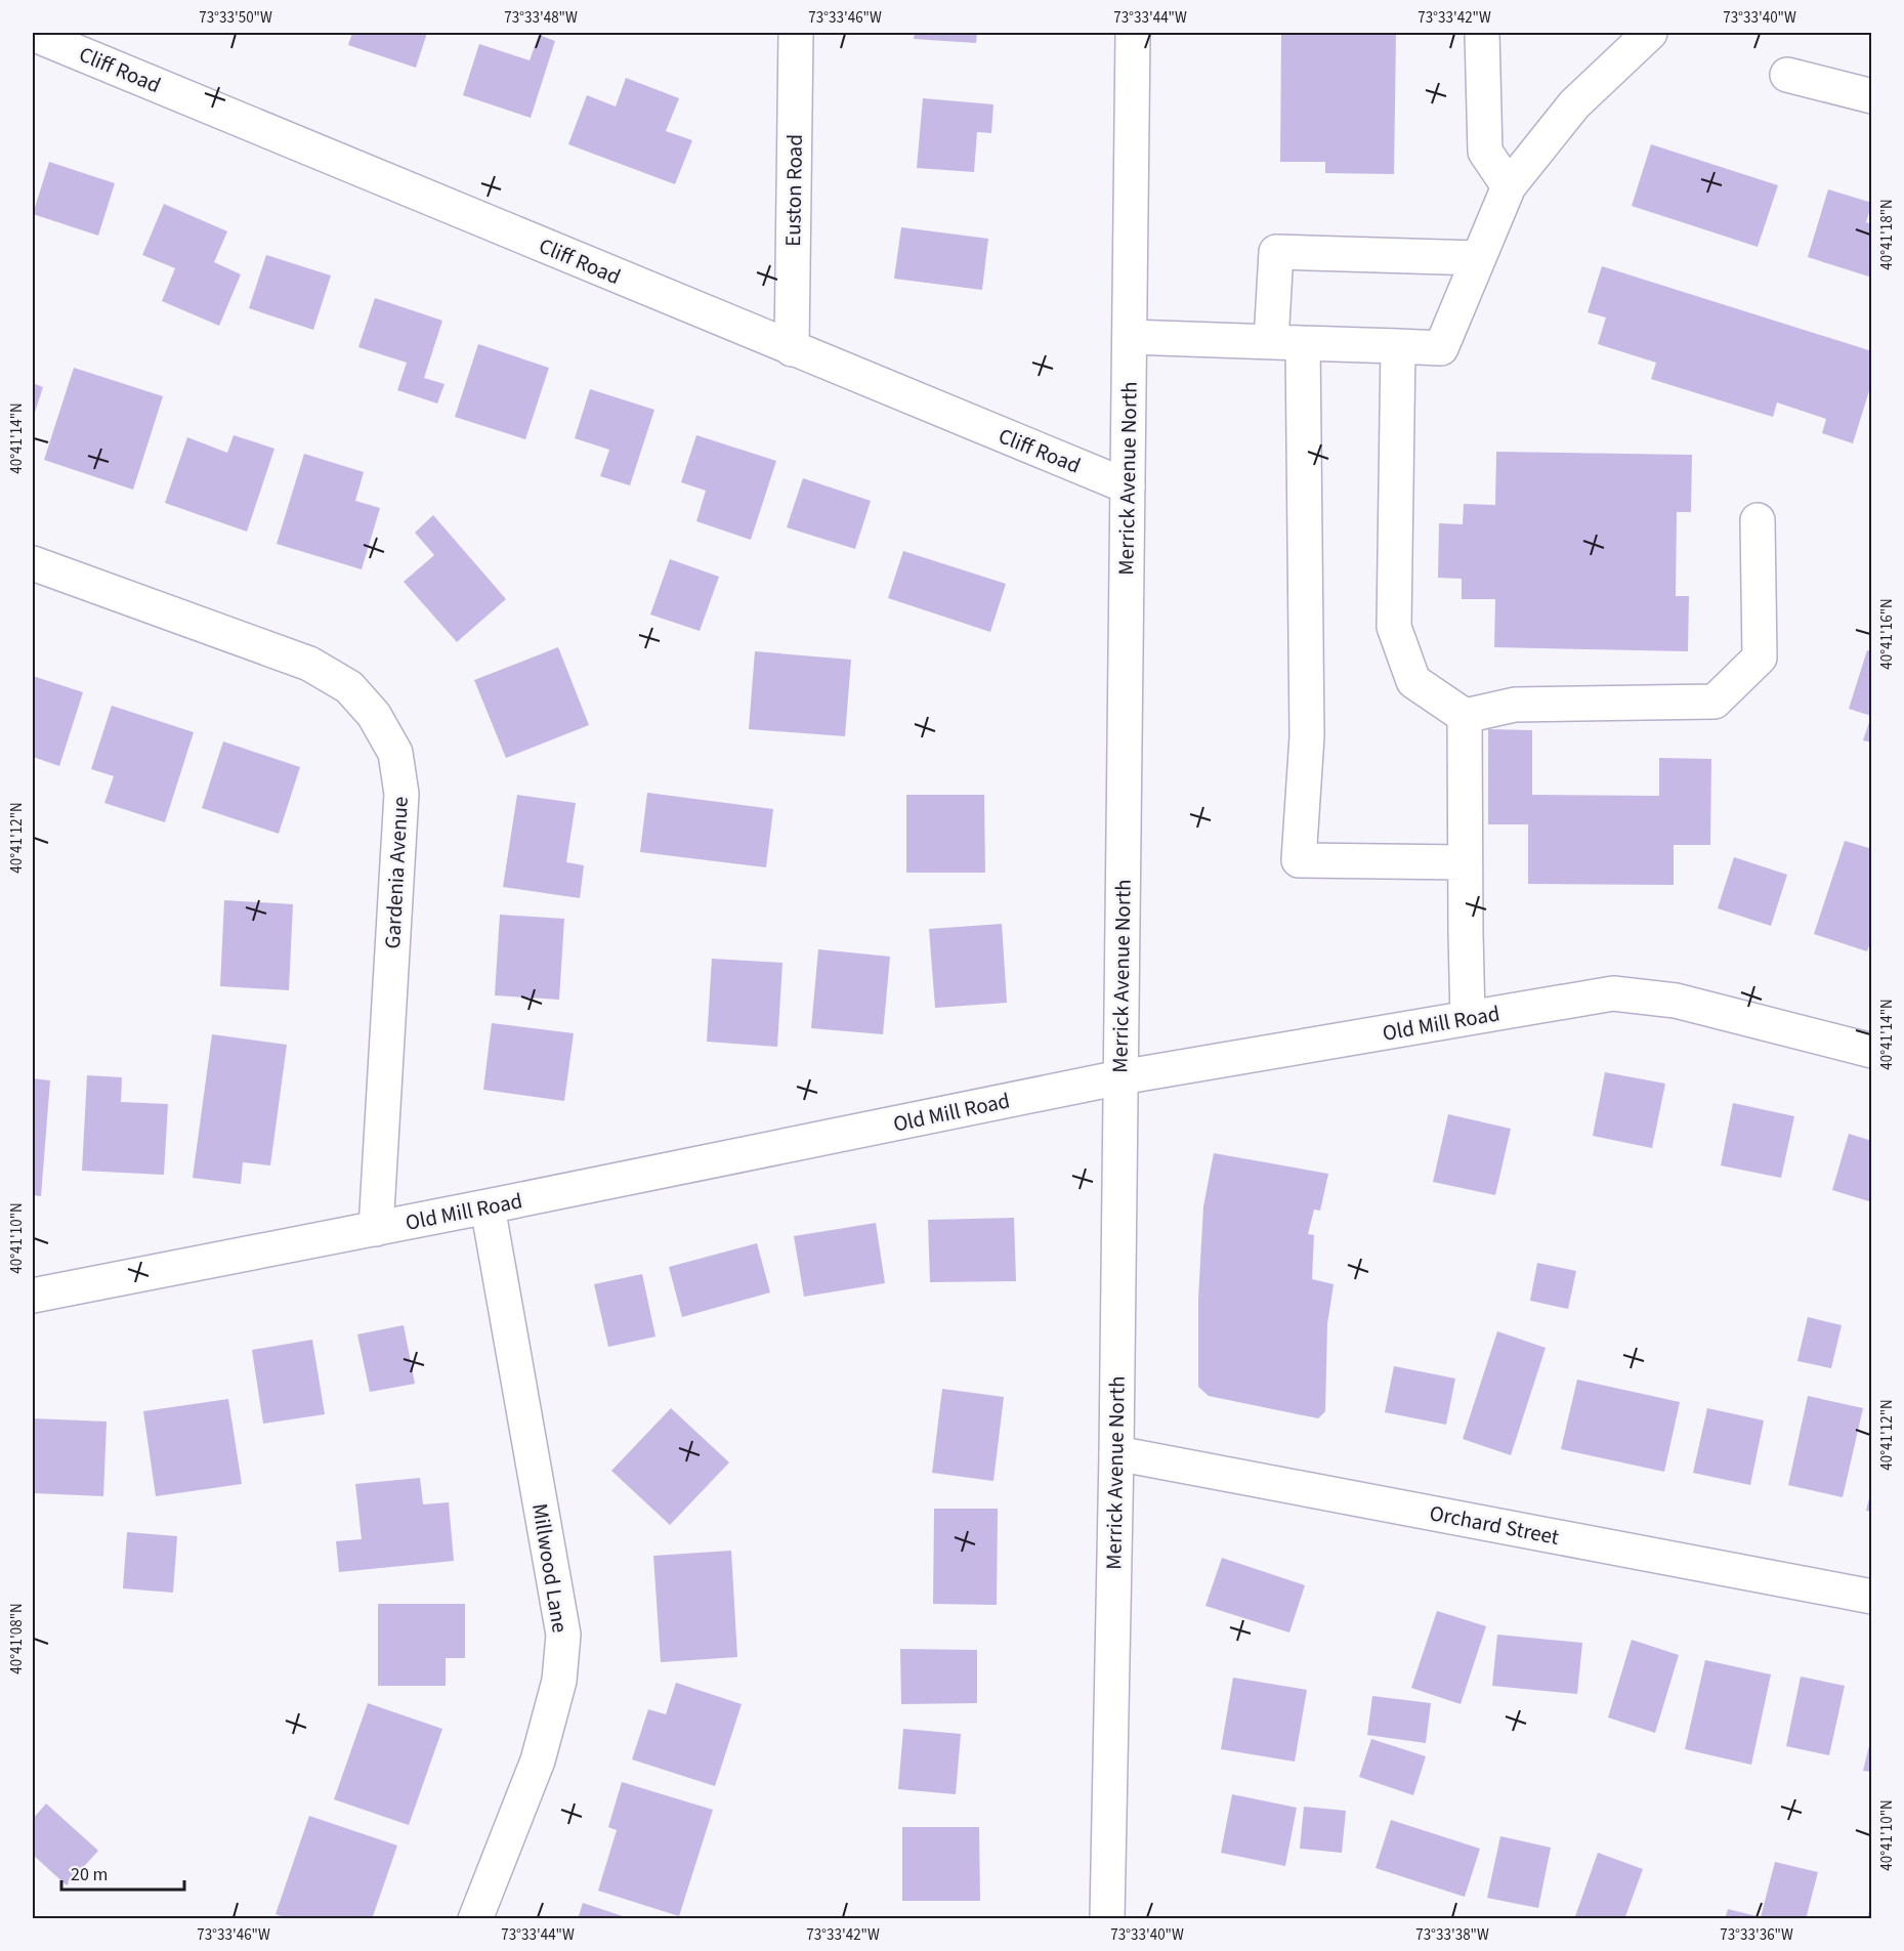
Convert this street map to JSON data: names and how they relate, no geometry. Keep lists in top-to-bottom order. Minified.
{"streets":{"street":["Cliff Road","Euston Road","Merrick Avenue North","Gardenia Avenue","Old Mill Road","Orchard Street","Millwood Lane"]},"crossings":[["Cliff Road","Euston Road"],["Cliff Road","Merrick Avenue North"],["Merrick Avenue North","Old Mill Road"],["Merrick Avenue North","Orchard Street"],["Gardenia Avenue","Old Mill Road"],["Old Mill Road","Millwood Lane"]],"scale_bar":"20 m","coordinates":["73°33'50\"W","73°33'48\"W","73°33'46\"W","73°33'44\"W","73°33'42\"W","73°33'40\"W","40°41'18\"N","40°41'14\"N","40°41'16\"N","40°41'12\"N","40°41'10\"N","40°41'08\"N","73°33'38\"W","73°33'36\"W"]}
